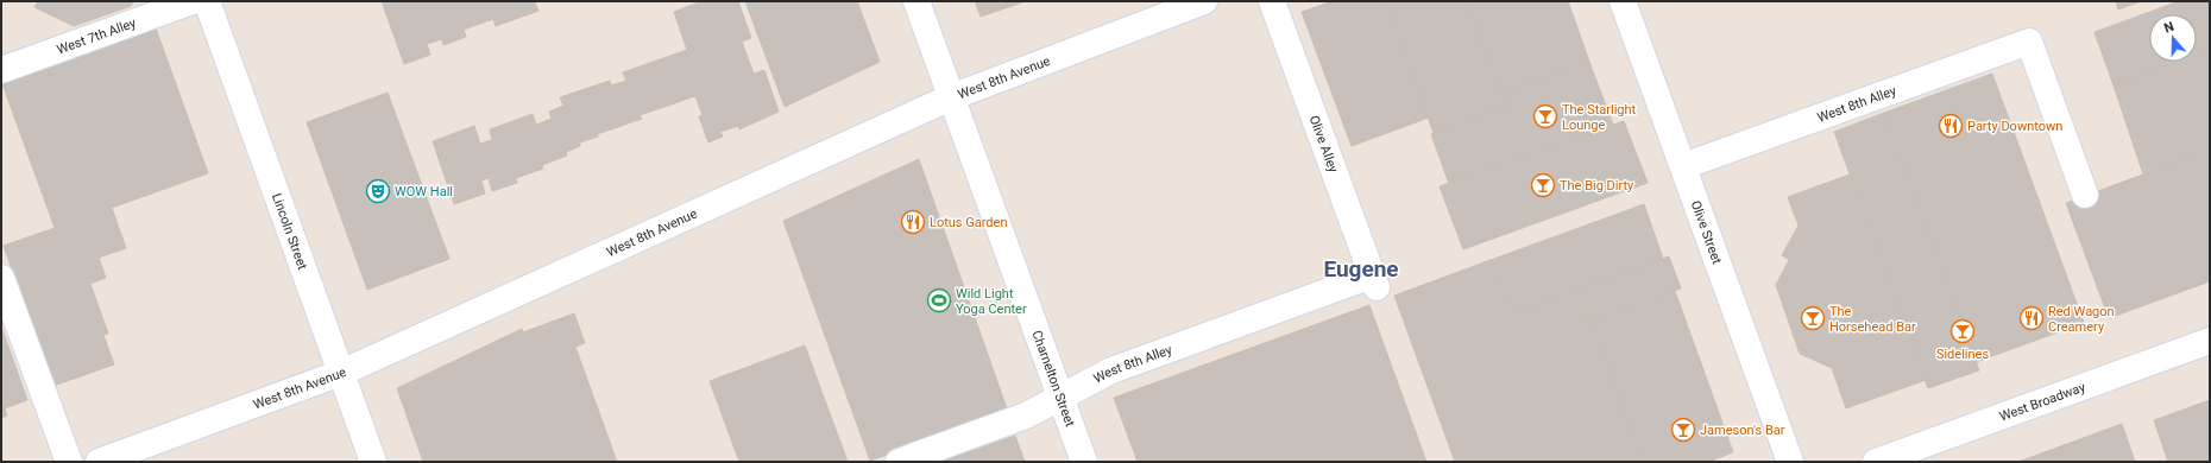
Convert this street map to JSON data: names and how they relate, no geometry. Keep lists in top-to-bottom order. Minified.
{"streets":{"street":["West 7th Alley","West 8th Avenue","West 8th Alley","Olive Alley","Lincoln Street","Olive Street","Charnelton Street","West Broadway"]},"crossings":[["West 8th Avenue","Lincoln Street"],["West 8th Avenue","Charnelton Street"],["West 8th Alley","Olive Alley"],["West 8th Alley","Olive Street"],["West 8th Alley","Charnelton Street"]],"districts":["Eugene"],"places":{"bar":["The Starlight Lounge","The Big Dirty","The Horsehead Bar","Sidelines","Jameson's Bar"],"restaurant":["Party Downtown","Lotus Garden","Red Wagon Creamery"],"theatre":["WOW Hall"],"sports":["Wild Light Yoga Center"]},"north":"top"}
